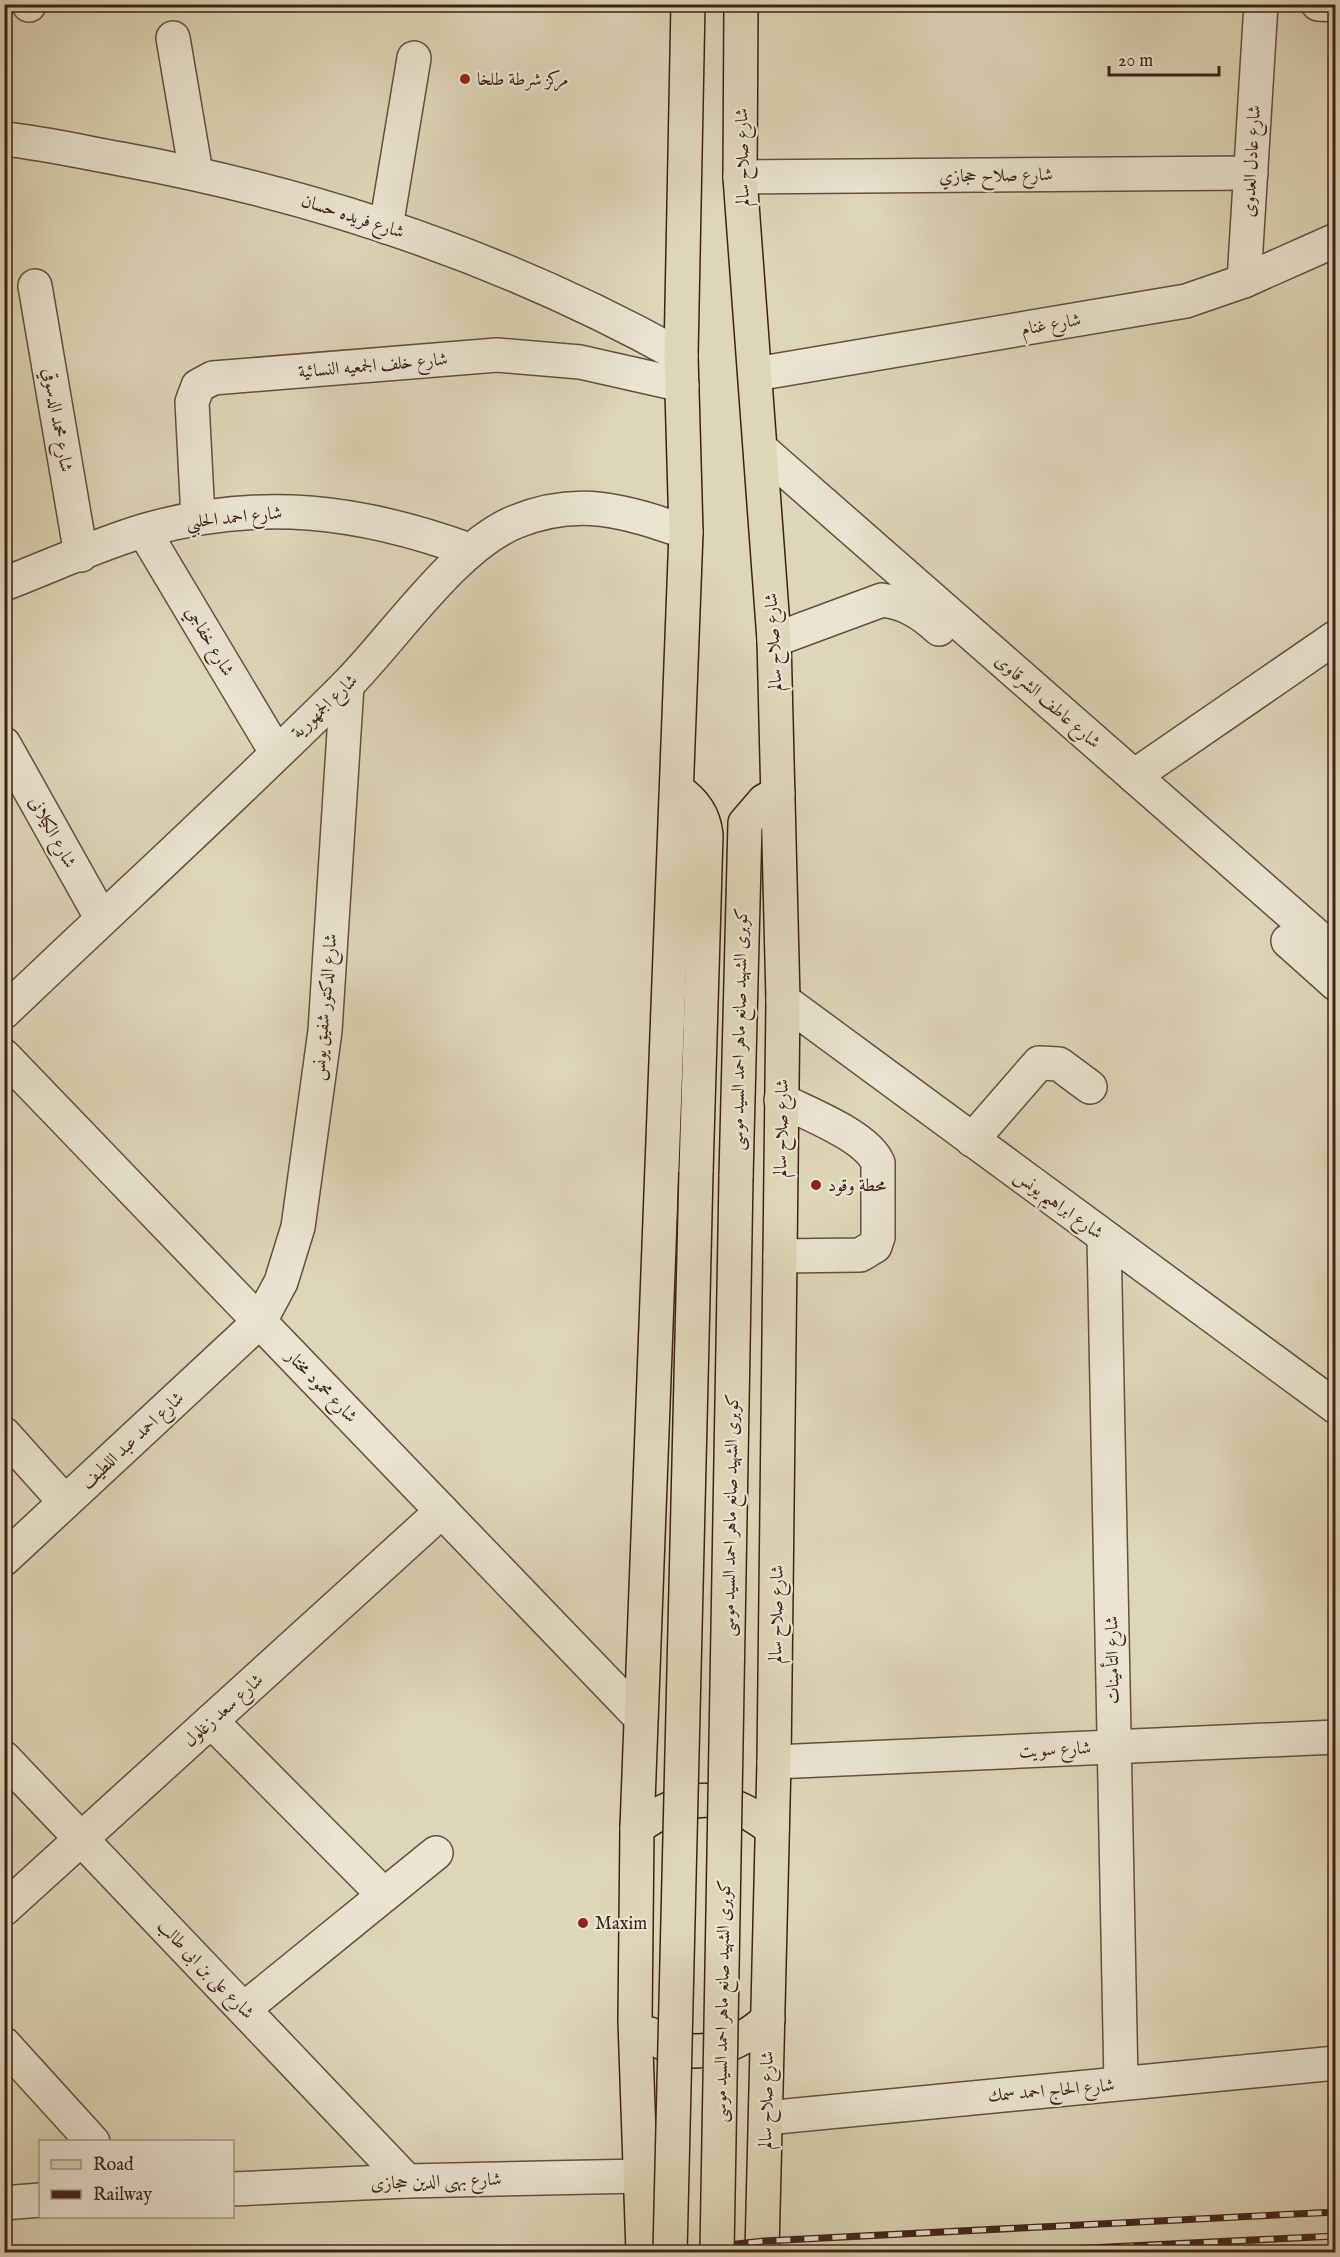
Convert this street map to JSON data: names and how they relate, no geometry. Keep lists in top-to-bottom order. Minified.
{"streets":{"main road":["شارع صلاح سالم","كوبرى الشهيد صانع ماهر احمد السيد موسى"],"street":["شارع عادل العدوى","شارع صلاح حجازي","شارع فريده حسان","شارع غنام","شارع خلف الجمعيه النسائية","شارع محمد الدسوقي","شارع احمد الحلبي","شارع خفاجي","شارع عاطف الشرقاوى","شارع الجمهورية","شارع الكيلانى","شارع الدكتور شفيق يونس","شارع ابراهيم يونس","شارع محمود مختار","شارع احمد عبد اللطيف","شارع التأمينات","شارع سعد زغلول","شارع سويت","شارع على بن ابى طالب","شارع الحاج احمد سمك","شارع بهى الدين حجازى"]},"crossings":[["شارع صلاح سالم","شارع صلاح حجازي"],["شارع صلاح سالم","شارع غنام"],["شارع صلاح سالم","شارع عاطف الشرقاوى"],["شارع صلاح سالم","كوبرى الشهيد صانع ماهر احمد السيد موسى"],["شارع صلاح سالم","شارع ابراهيم يونس"],["شارع صلاح سالم","شارع سويت"],["شارع صلاح سالم","شارع الحاج احمد سمك"],["شارع عادل العدوى","شارع صلاح حجازي"],["شارع عادل العدوى","شارع غنام"],["شارع فريده حسان","شارع خلف الجمعيه النسائية"],["شارع خلف الجمعيه النسائية","شارع احمد الحلبي"],["شارع محمد الدسوقي","شارع احمد الحلبي"],["شارع احمد الحلبي","شارع خفاجي"],["شارع احمد الحلبي","شارع الجمهورية"],["شارع خفاجي","شارع الجمهورية"],["شارع الجمهورية","شارع الكيلانى"],["شارع الجمهورية","شارع الدكتور شفيق يونس"],["شارع الدكتور شفيق يونس","شارع محمود مختار"],["شارع الدكتور شفيق يونس","شارع احمد عبد اللطيف"],["شارع ابراهيم يونس","شارع التأمينات"],["شارع محمود مختار","شارع احمد عبد اللطيف"],["شارع محمود مختار","شارع سعد زغلول"],["شارع التأمينات","شارع سويت"],["شارع التأمينات","شارع الحاج احمد سمك"],["شارع سعد زغلول","شارع على بن ابى طالب"],["شارع على بن ابى طالب","شارع بهى الدين حجازى"]],"places":["مركز شرطة طلخا","محطة وقود","Maxim"],"legend":["Road","Railway"],"scale_bar":"20 m"}
